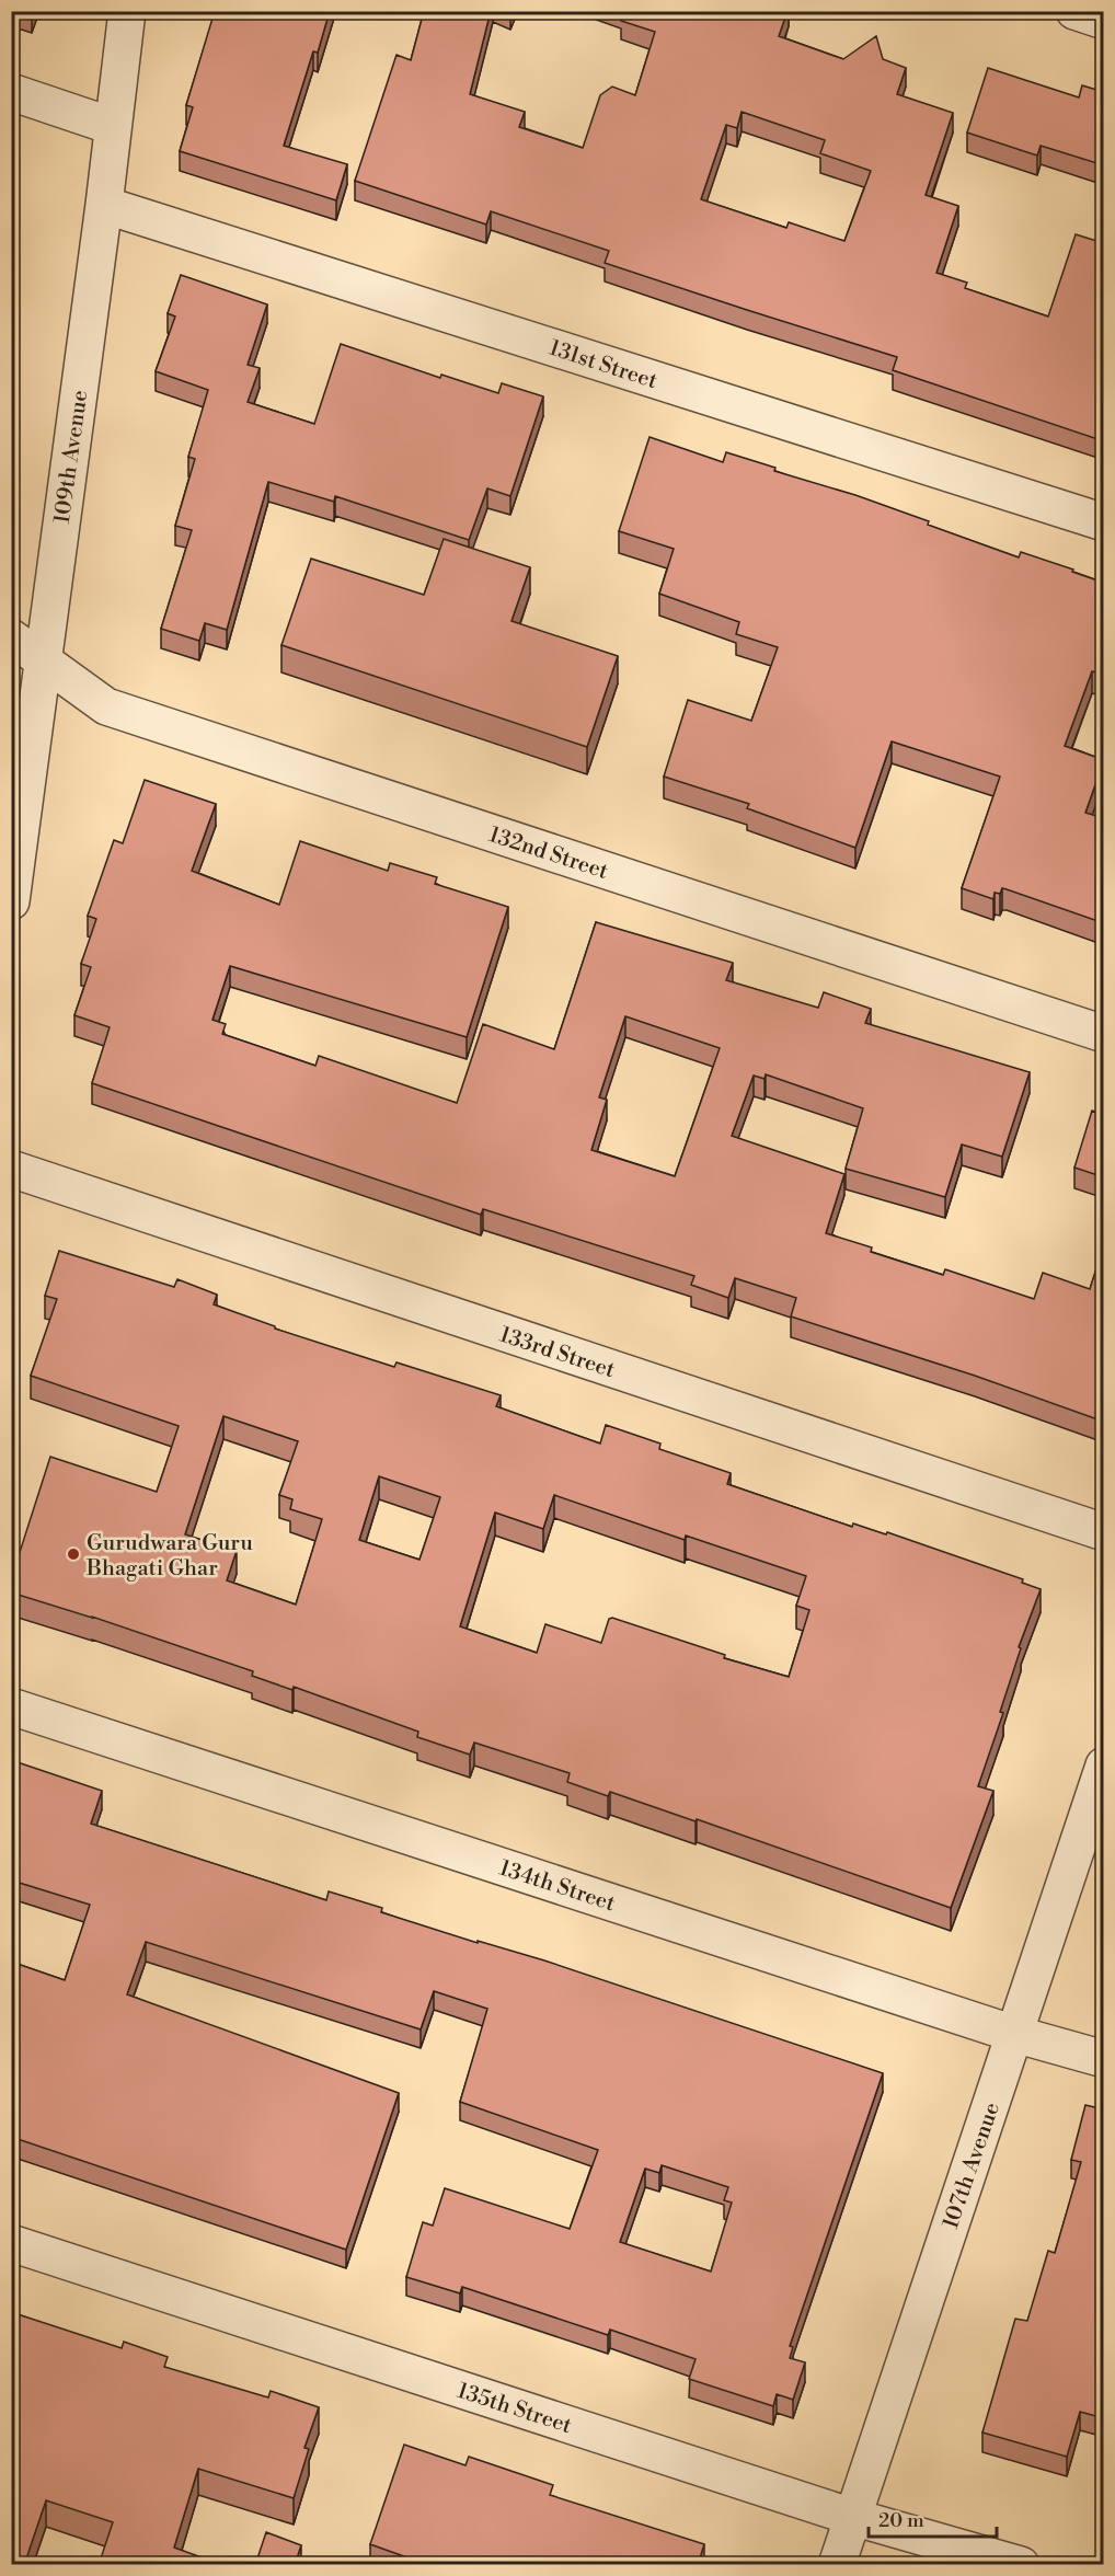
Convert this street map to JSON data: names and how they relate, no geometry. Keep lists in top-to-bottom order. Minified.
{"streets":{"street":["131st Street","109th Avenue","132nd Street","133rd Street","134th Street","107th Avenue","135th Street"]},"crossings":[["131st Street","109th Avenue"],["109th Avenue","132nd Street"],["134th Street","107th Avenue"],["107th Avenue","135th Street"]],"places":["Gurudwara Guru Bhagati Ghar"],"scale_bar":"20 m"}
